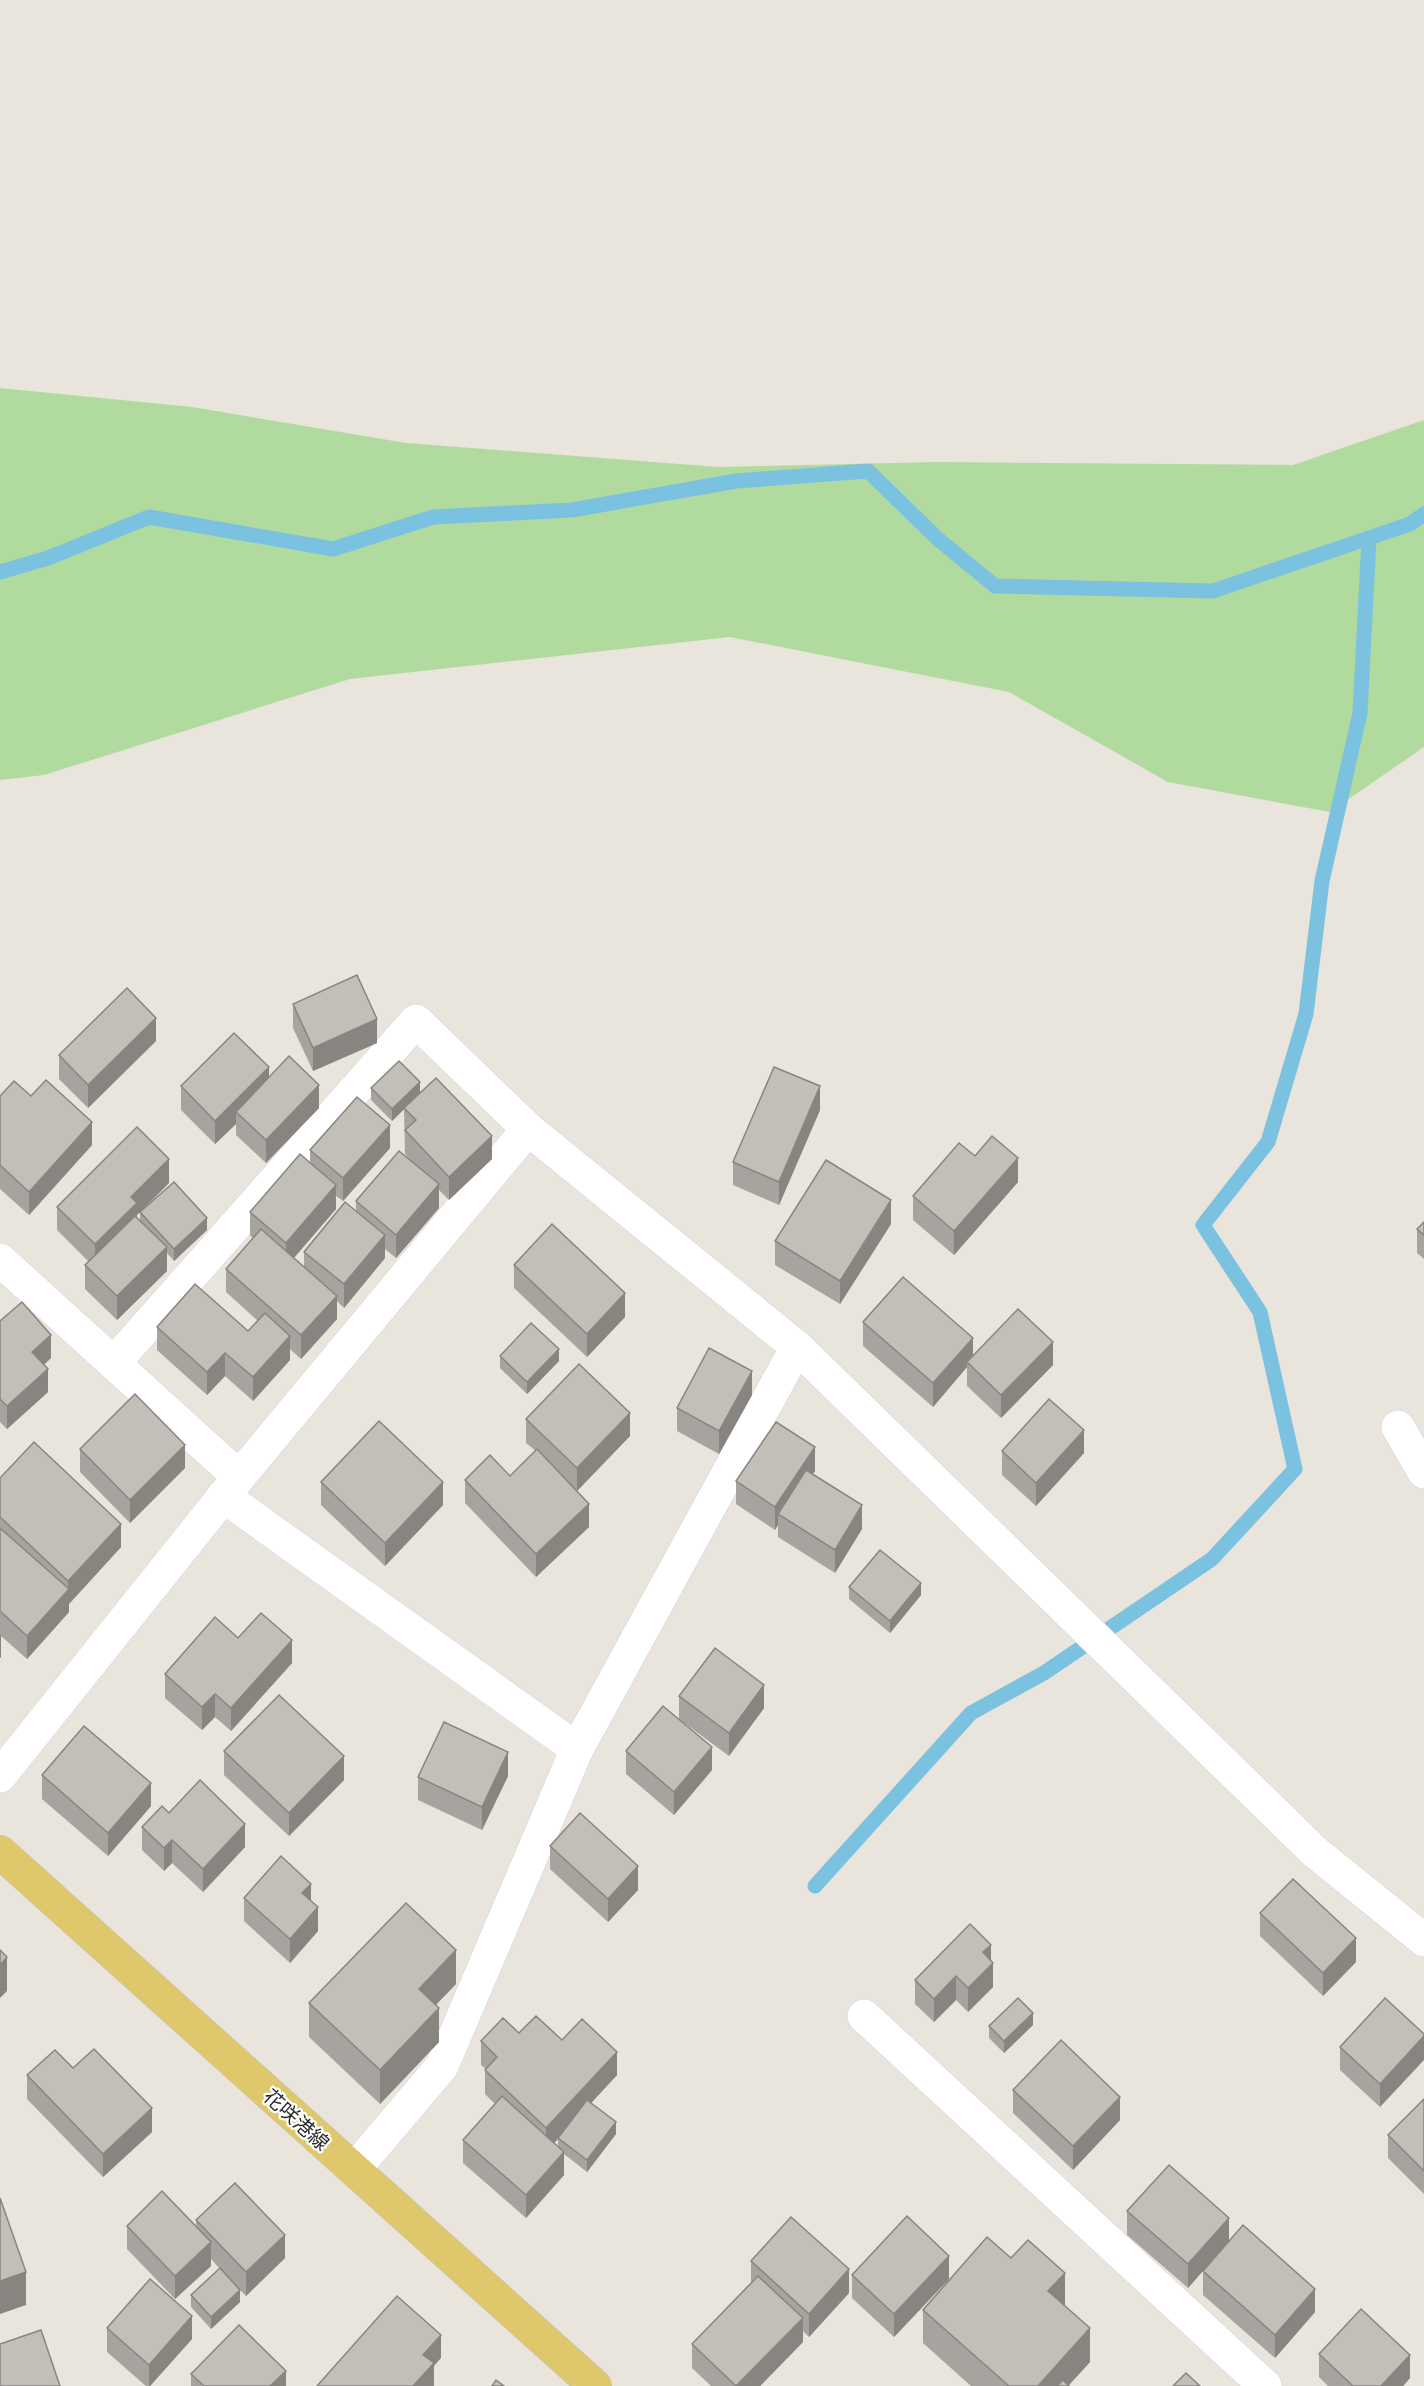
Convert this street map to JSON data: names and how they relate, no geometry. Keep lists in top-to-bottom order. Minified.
{"streets":{"main road":["花咲港線"]}}
